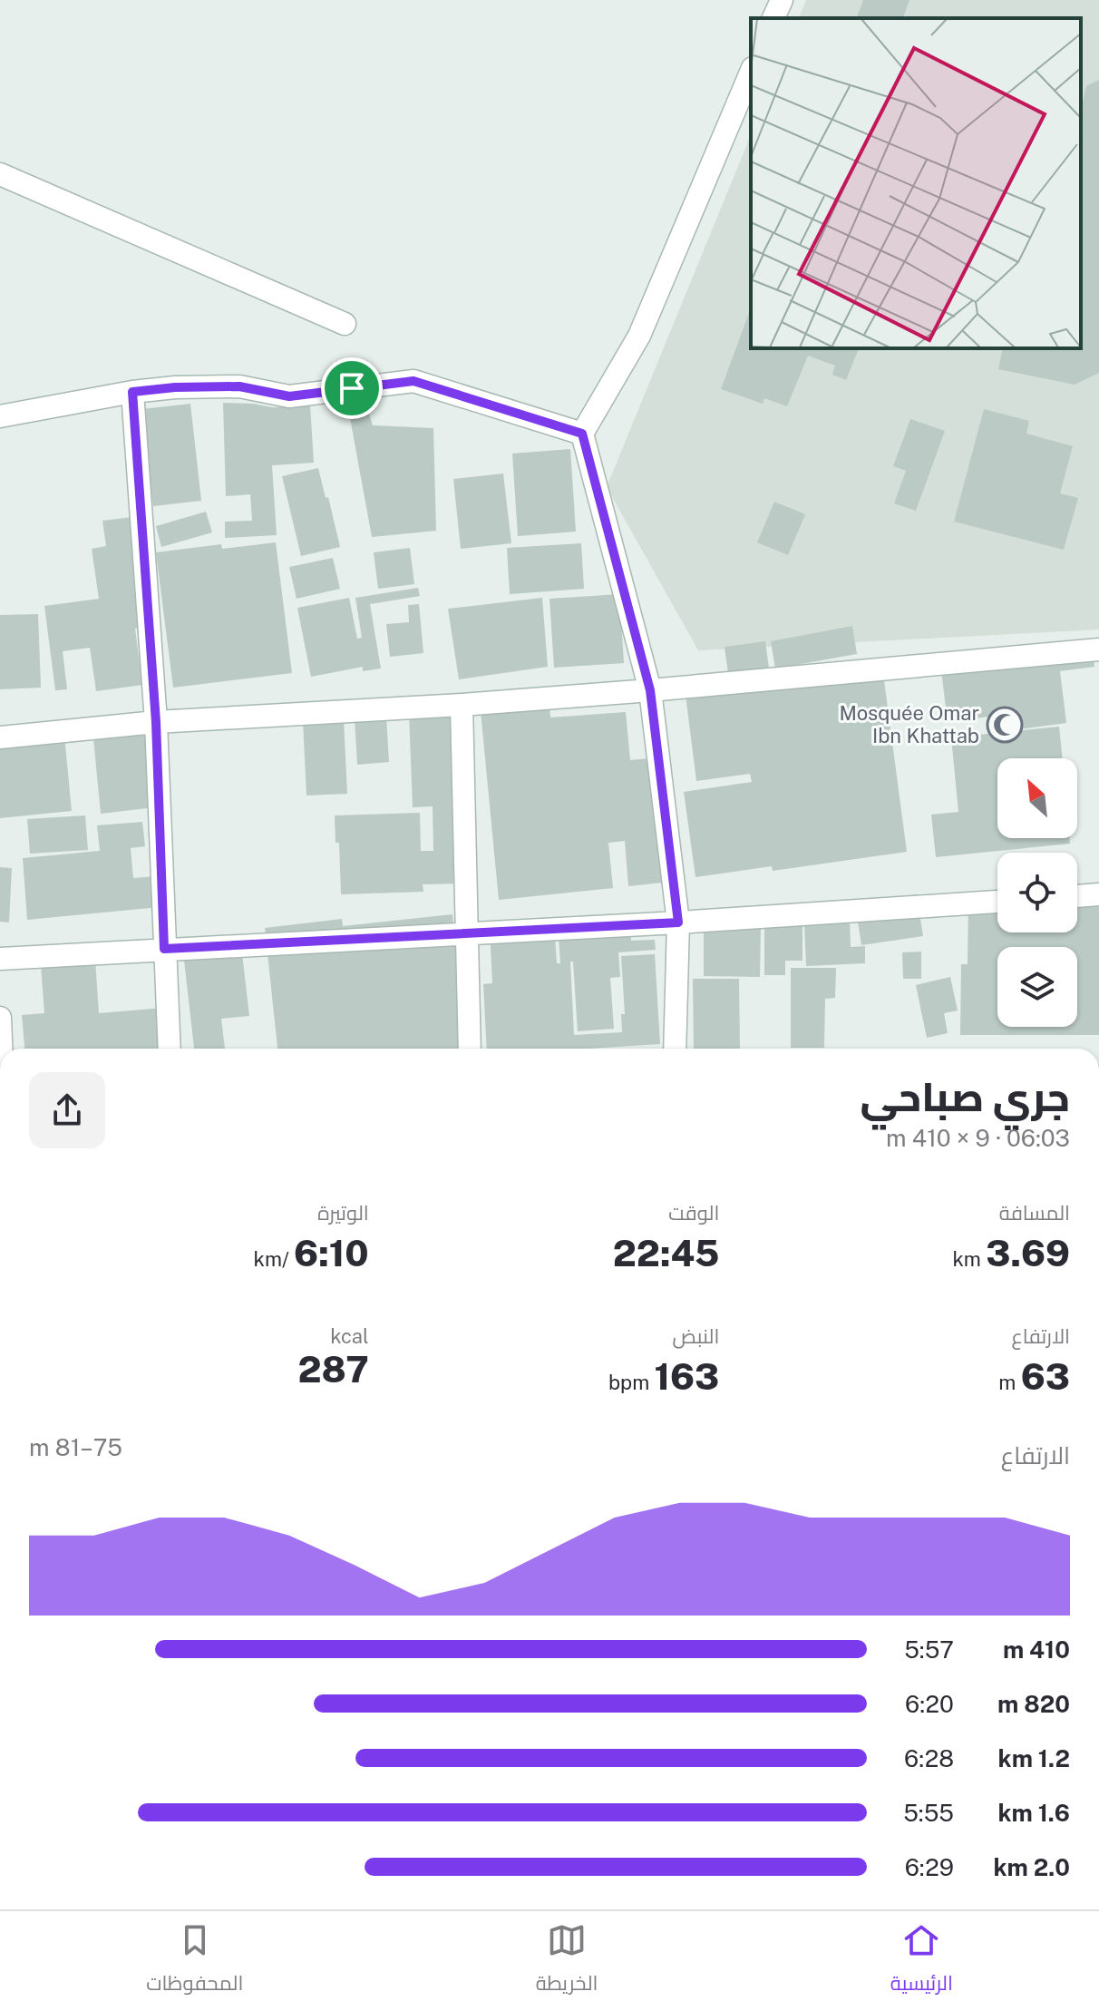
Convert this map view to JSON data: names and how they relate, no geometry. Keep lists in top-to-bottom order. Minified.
{"places":{"mosque":["Mosquée Omar Ibn Khattab"]},"north":"top left","page":{"heading":["جري صباحي","06:03 · 9 × 410 m"],"stats":[["المسافة","3.69 km"],["الوقت","22:45"],["الوتيرة","6:10 /km"],["الارتفاع","63 m"],["النبض","163 bpm"],["kcal","287"]],"chart":["الارتفاع","75–81 m"],"list":[{"name":"410 m","note":"5:57"},{"name":"820 m","note":"6:20"},{"name":"1.2 km","note":"6:28"},{"name":"1.6 km","note":"5:55"},{"name":"2.0 km","note":"6:29"}],"tabs":["الرئيسية","الخريطة","المحفوظات"]}}
